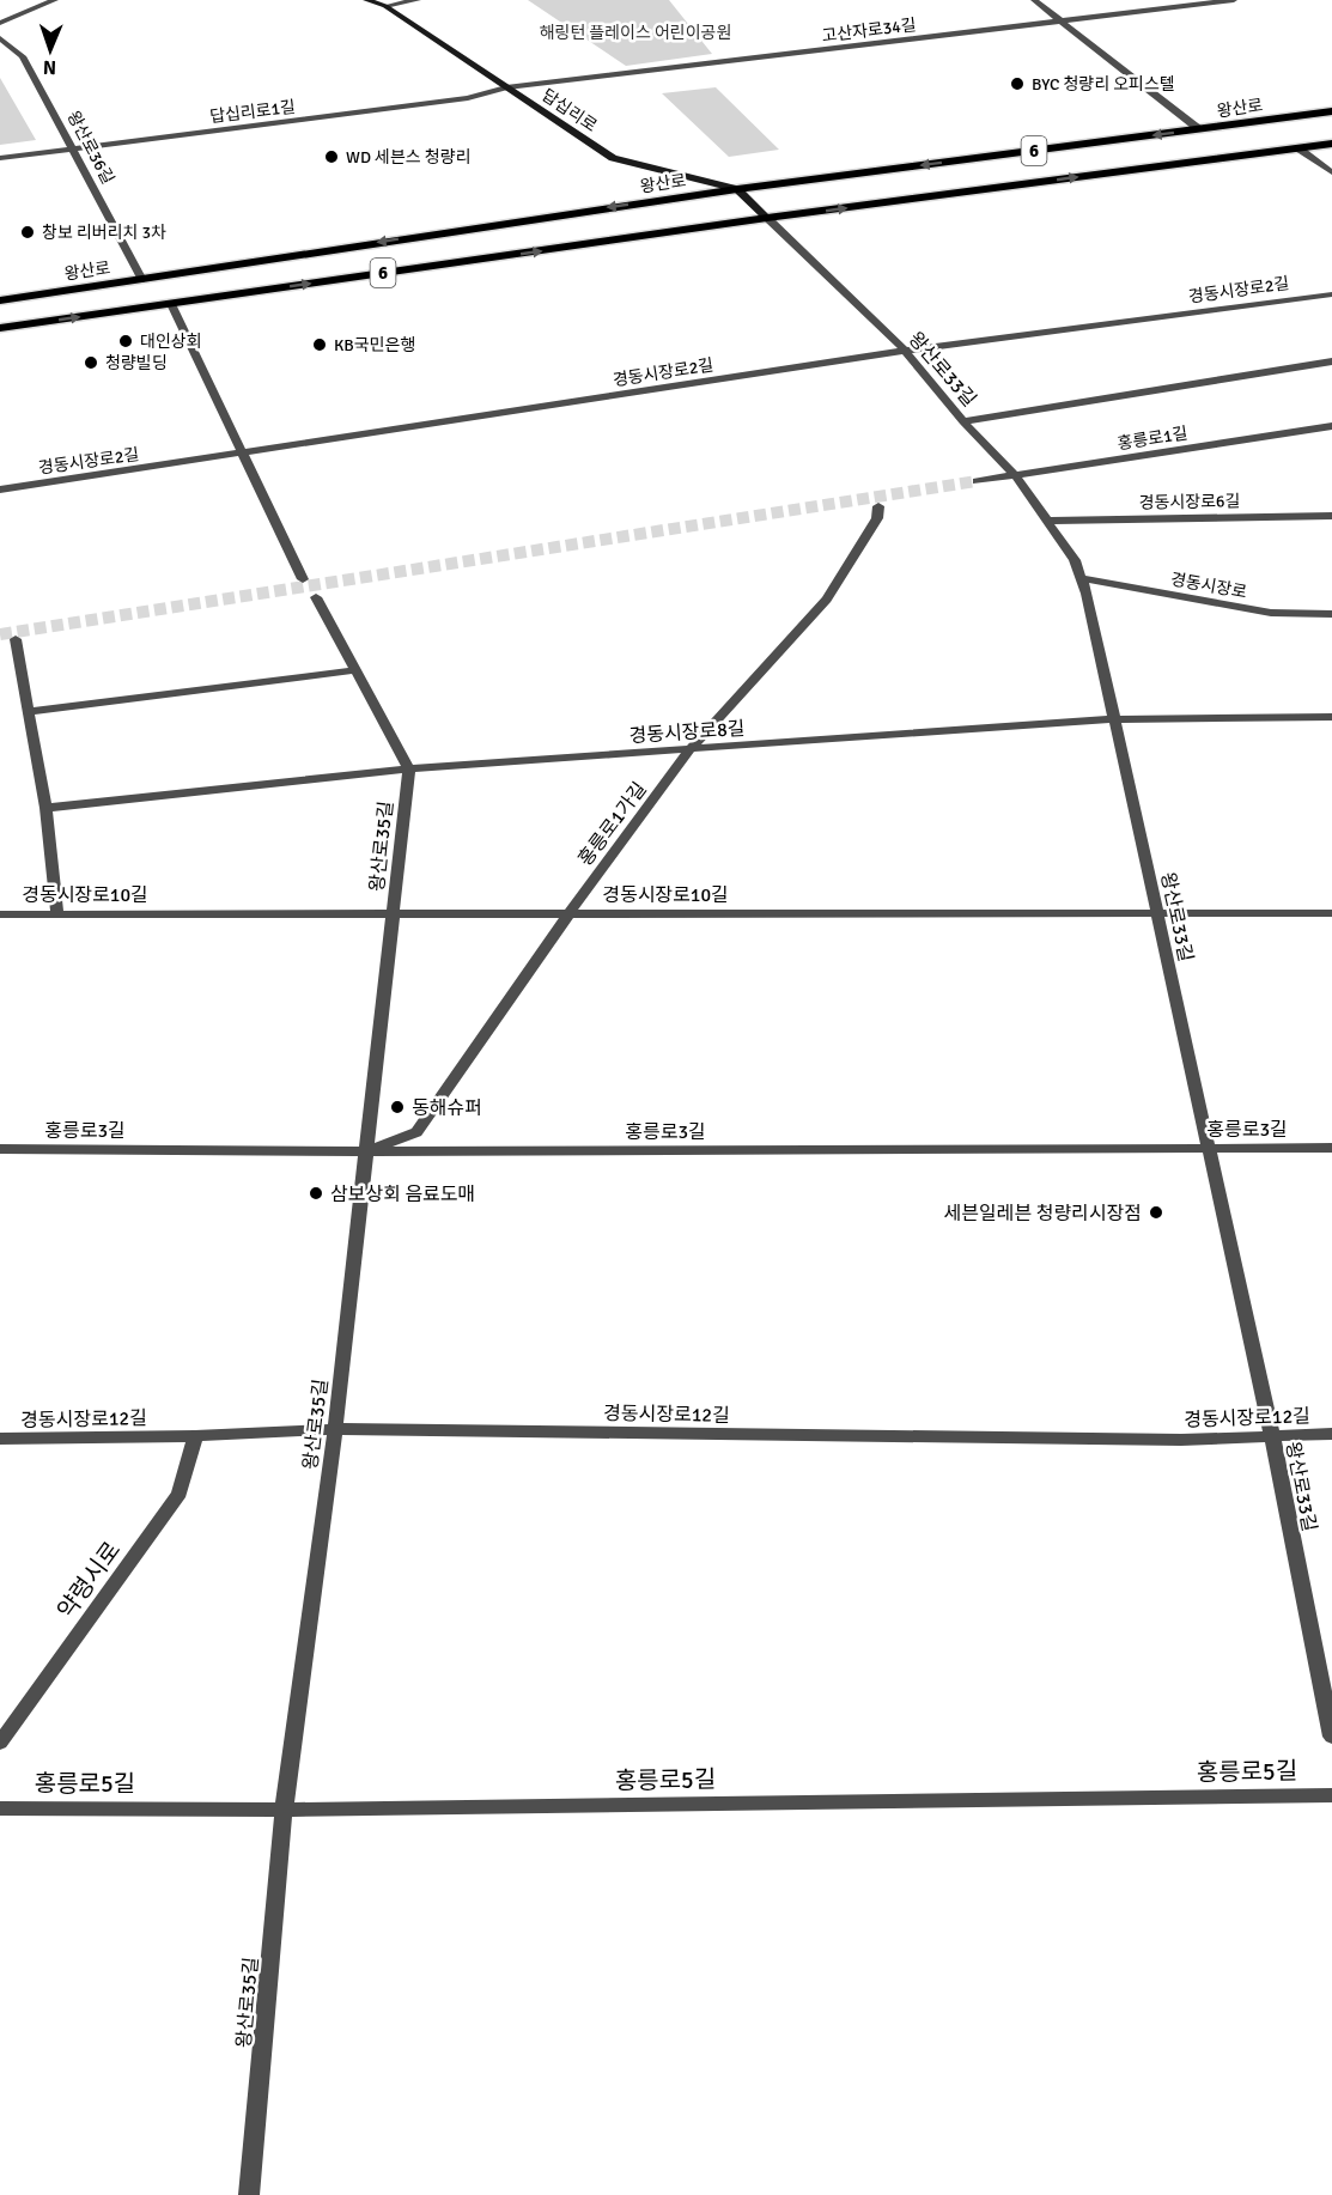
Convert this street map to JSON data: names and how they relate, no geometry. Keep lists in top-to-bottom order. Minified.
{"streets":{"main road":["왕산로","답십리로","6"],"street":["고산자로34길","답십리로1길","왕산로36길","경동시장로2길","왕산로33길","홍릉로1길","경동시장로6길","경동시장로","경동시장로8길","홍릉로1가길","왕산로35길","경동시장로10길","홍릉로3길","경동시장로12길","약령시로","홍릉로5길"]},"crossings":[["고산자로34길","답십리로"],["고산자로34길","답십리로1길"],["왕산로","답십리로"],["왕산로","왕산로36길"],["답십리로","답십리로1길"],["답십리로","6"],["답십리로","왕산로33길"],["답십리로1길","왕산로36길"],["6","왕산로33길"],["경동시장로2길","왕산로33길"],["왕산로33길","홍릉로1길"],["왕산로33길","경동시장로6길"],["왕산로33길","경동시장로"],["왕산로33길","경동시장로8길"],["왕산로33길","경동시장로10길"],["왕산로33길","홍릉로3길"],["왕산로33길","경동시장로12길"],["경동시장로8길","홍릉로1가길"],["경동시장로8길","왕산로35길"],["홍릉로1가길","왕산로35길"],["홍릉로1가길","경동시장로10길"],["홍릉로1가길","홍릉로3길"],["왕산로35길","경동시장로10길"],["왕산로35길","홍릉로3길"],["왕산로35길","경동시장로12길"],["왕산로35길","홍릉로5길"],["경동시장로12길","약령시로"]],"parks":["해링턴 플레이스 어린이공원"],"places":["BYC 청량리 오피스텔","WD 세븐스 청량리","창보 리버리치 3차","대인상회","KB국민은행","청량빌딩","동해슈퍼","삼보상회 음료도매","세븐일레븐 청량리시장점"],"north":"bottom"}
